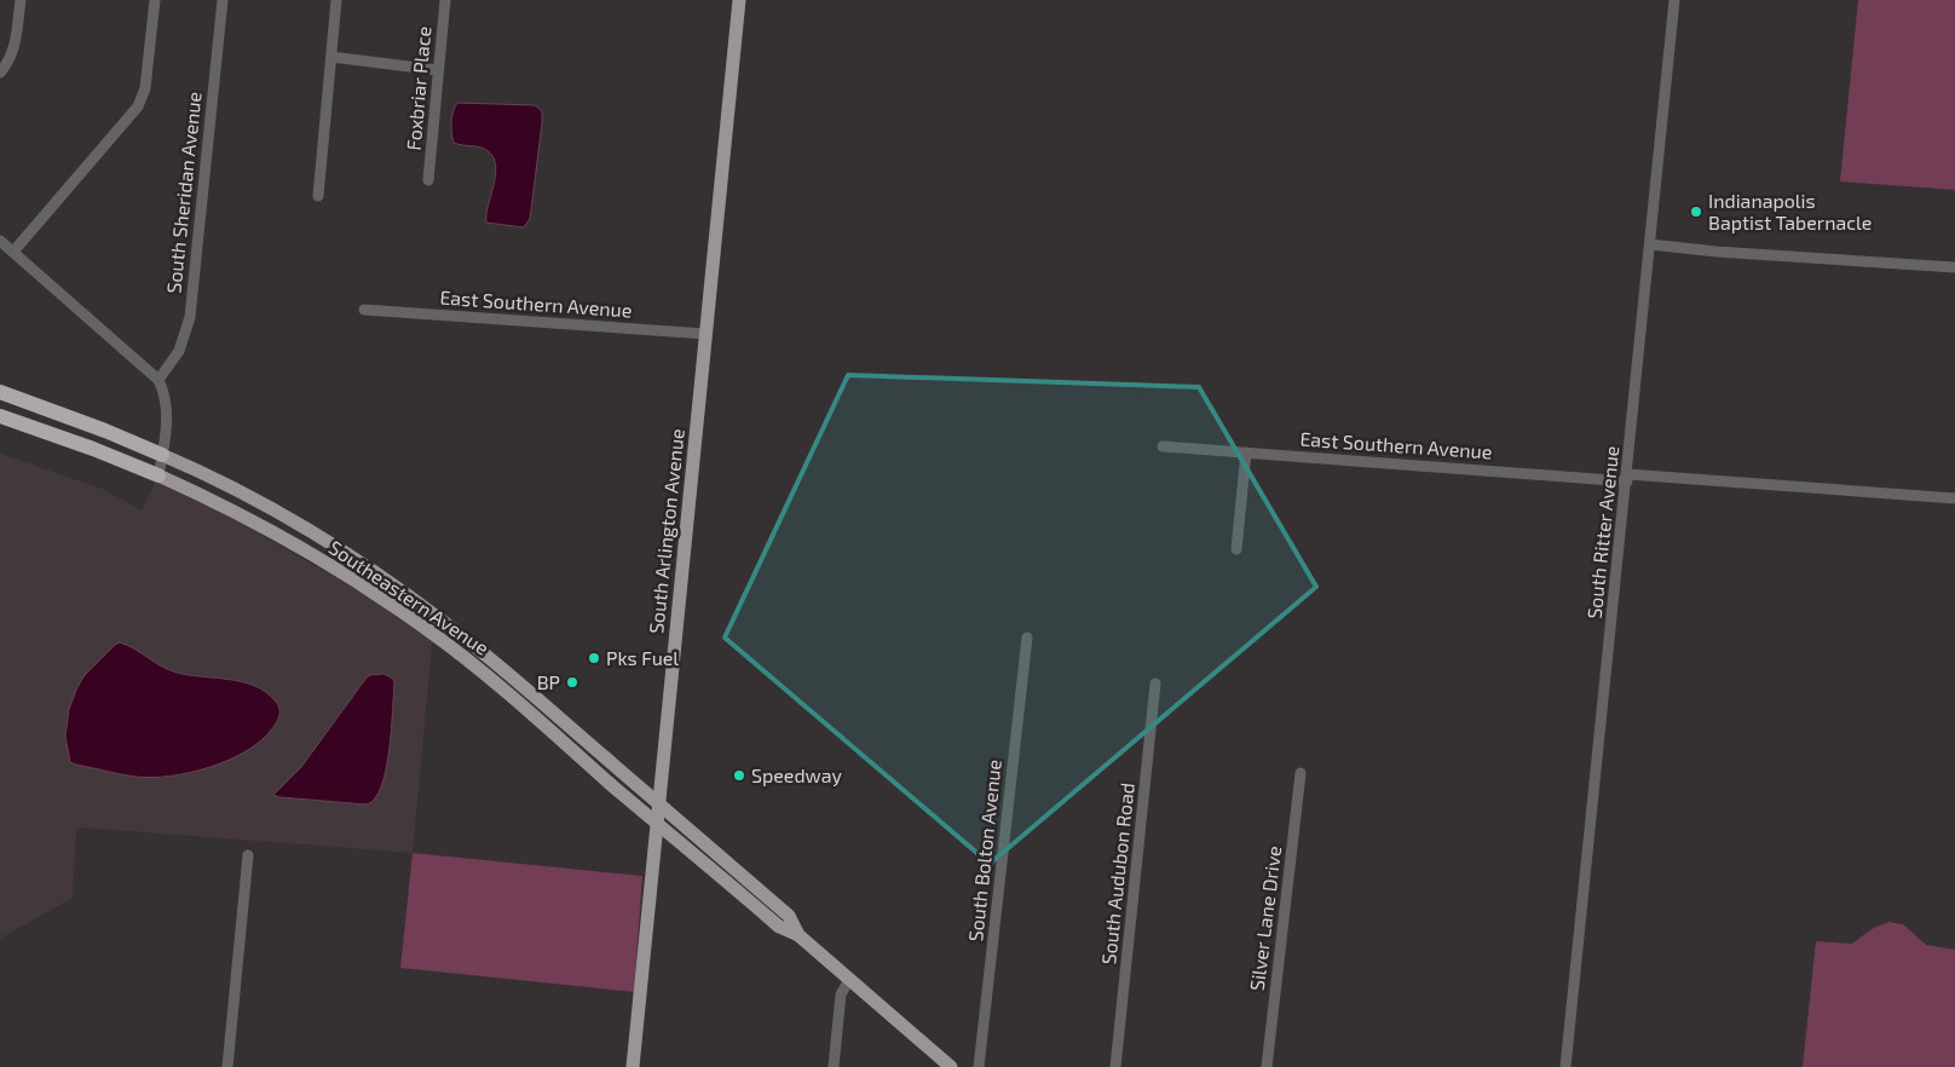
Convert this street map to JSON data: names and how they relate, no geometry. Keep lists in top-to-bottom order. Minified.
{"streets":{"main road":["South Arlington Avenue","Southeastern Avenue"],"street":["Foxbriar Place","South Sheridan Avenue","East Southern Avenue","South Ritter Avenue","South Bolton Avenue","South Audubon Road","Silver Lane Drive"]},"crossings":[["East Southern Avenue","South Arlington Avenue"],["East Southern Avenue","South Ritter Avenue"],["South Arlington Avenue","Southeastern Avenue"]],"places":["Indianapolis Baptist Tabernacle","Pks Fuel","BP","Speedway"]}
